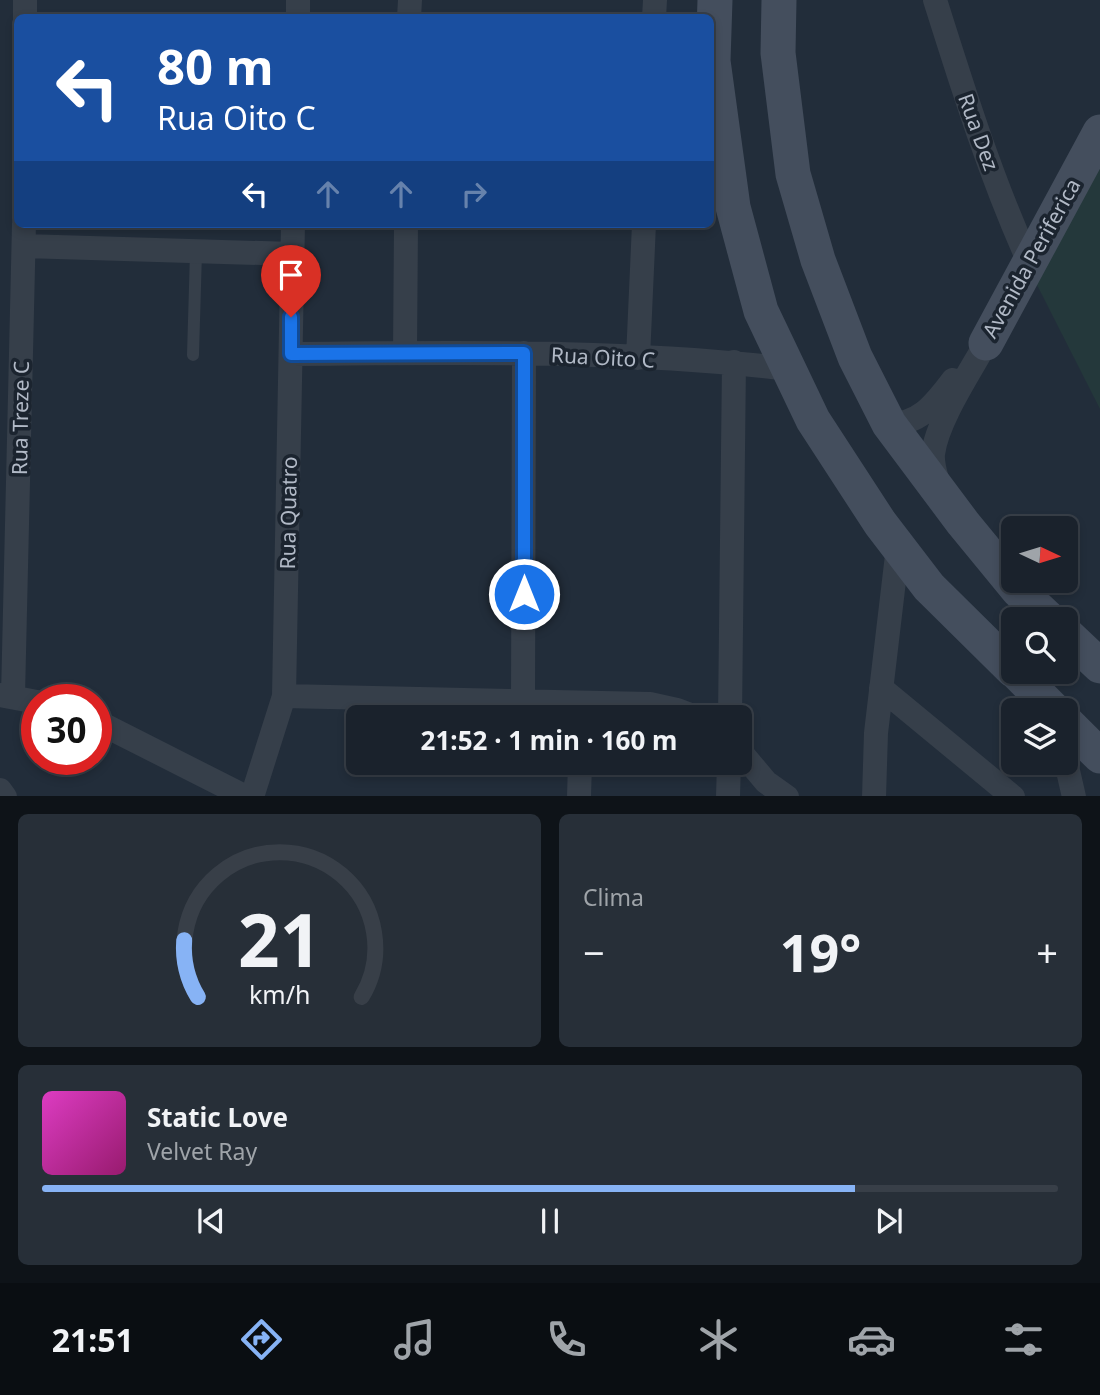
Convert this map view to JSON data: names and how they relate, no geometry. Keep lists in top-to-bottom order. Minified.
{"streets":{"street":["Rua Dez","Avenida Periferica","Rua Oito C","Rua Treze C","Rua Quatro"]},"crossings":[["Rua Dez","Avenida Periferica"],["Rua Oito C","Rua Quatro"]],"north":"right","page":{"turn":["80 m","Rua Oito C"],"limit":"30","trip":"21:52 · 1 min · 160 m","tile":"Clima","heat":["−","19°","+"],"song":["Static Love","Velvet Ray"],"tabs":"21:51","gauge":["21","km/h"]}}
